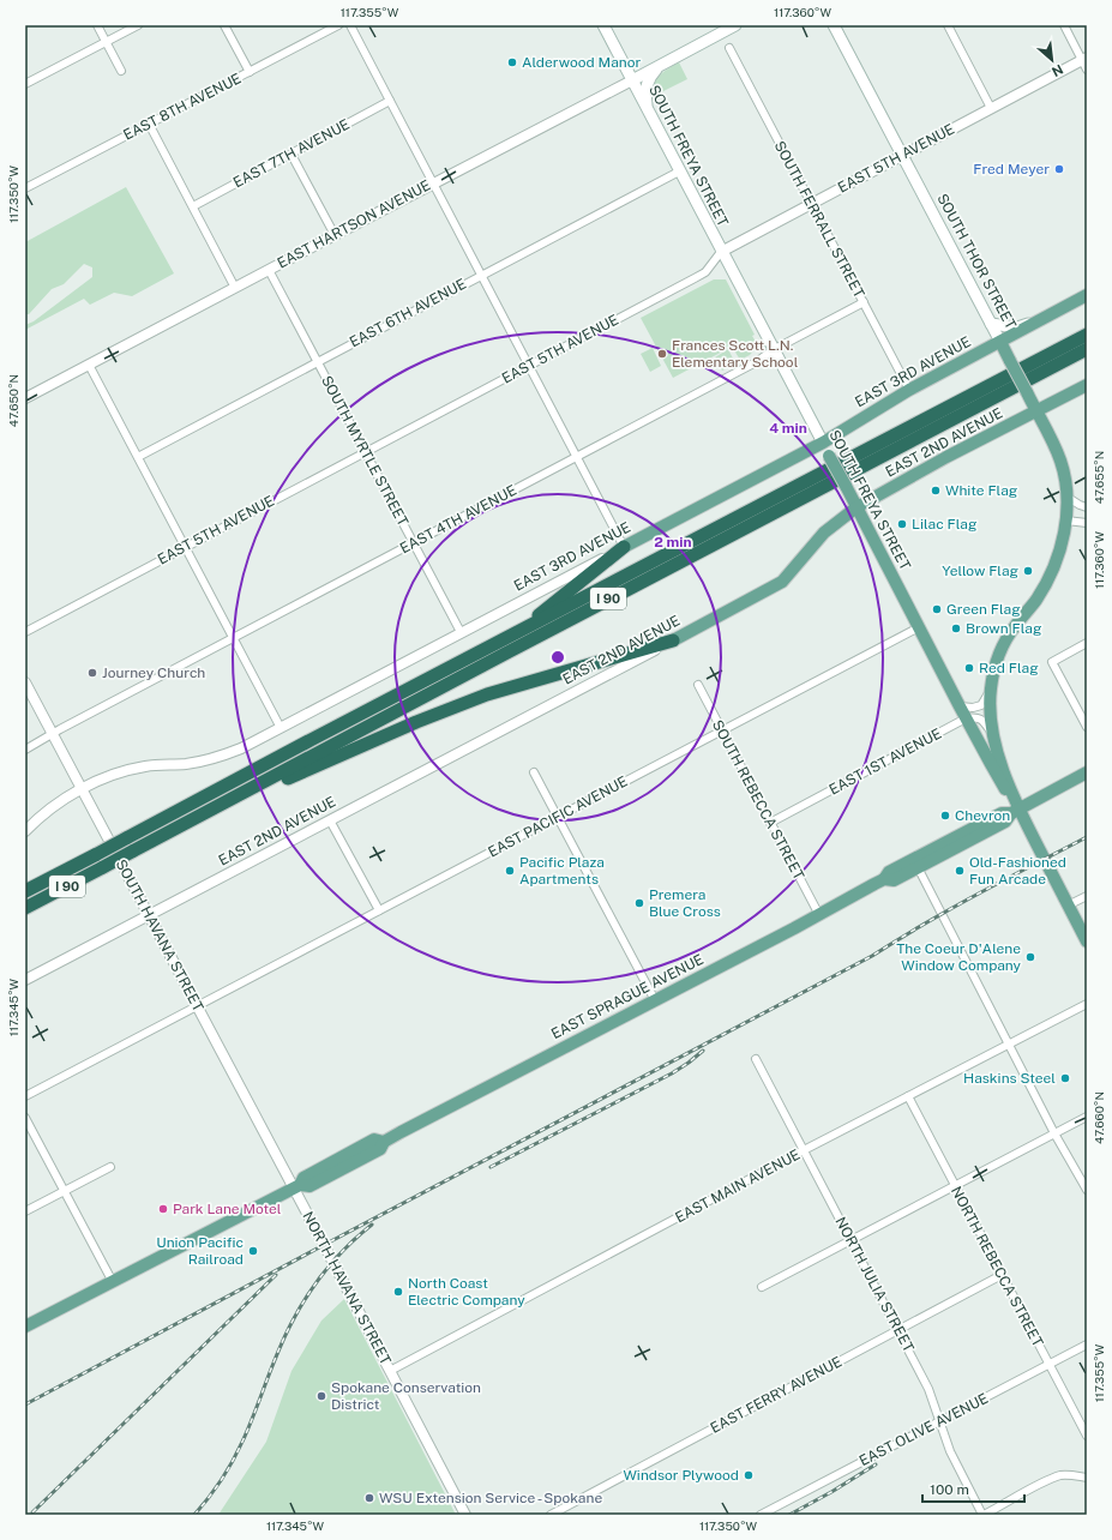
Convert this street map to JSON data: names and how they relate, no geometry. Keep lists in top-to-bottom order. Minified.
{"streets":{"highway":["I 90"],"main road":["SOUTH FREYA STREET","EAST HARTSON AVENUE","SOUTH THOR STREET","EAST 3RD AVENUE","EAST 2ND AVENUE","EAST SPRAGUE AVENUE"],"street":["EAST 8TH AVENUE","EAST 7TH AVENUE","EAST 5TH AVENUE","SOUTH FERRALL STREET","EAST 6TH AVENUE","SOUTH MYRTLE STREET","EAST 4TH AVENUE","EAST 1ST AVENUE","SOUTH REBECCA STREET","EAST PACIFIC AVENUE","SOUTH HAVANA STREET","EAST MAIN AVENUE","NORTH REBECCA STREET","NORTH JULIA STREET","NORTH HAVANA STREET","EAST FERRY AVENUE","EAST OLIVE AVENUE"]},"crossings":[["SOUTH FREYA STREET","EAST 5TH AVENUE"],["SOUTH FREYA STREET","EAST HARTSON AVENUE"],["SOUTH FREYA STREET","SOUTH THOR STREET"],["SOUTH FREYA STREET","EAST 6TH AVENUE"],["SOUTH FREYA STREET","EAST 3RD AVENUE"],["SOUTH FREYA STREET","EAST 2ND AVENUE"],["SOUTH FREYA STREET","EAST 4TH AVENUE"],["SOUTH FREYA STREET","EAST 1ST AVENUE"],["SOUTH FREYA STREET","EAST PACIFIC AVENUE"],["SOUTH FREYA STREET","EAST SPRAGUE AVENUE"],["EAST 5TH AVENUE","SOUTH FERRALL STREET"],["EAST 5TH AVENUE","SOUTH THOR STREET"],["EAST 5TH AVENUE","SOUTH MYRTLE STREET"],["SOUTH FERRALL STREET","EAST 3RD AVENUE"],["SOUTH FERRALL STREET","EAST 4TH AVENUE"],["EAST HARTSON AVENUE","SOUTH MYRTLE STREET"],["SOUTH THOR STREET","EAST 3RD AVENUE"],["SOUTH THOR STREET","EAST 2ND AVENUE"],["SOUTH THOR STREET","EAST SPRAGUE AVENUE"],["EAST 6TH AVENUE","SOUTH MYRTLE STREET"],["EAST 3RD AVENUE","SOUTH MYRTLE STREET"],["EAST 3RD AVENUE","SOUTH HAVANA STREET"],["EAST 2ND AVENUE","SOUTH HAVANA STREET"],["SOUTH MYRTLE STREET","EAST 4TH AVENUE"],["EAST 4TH AVENUE","SOUTH HAVANA STREET"],["EAST 1ST AVENUE","SOUTH REBECCA STREET"],["SOUTH REBECCA STREET","EAST PACIFIC AVENUE"],["SOUTH REBECCA STREET","EAST SPRAGUE AVENUE"],["EAST PACIFIC AVENUE","SOUTH HAVANA STREET"],["SOUTH HAVANA STREET","EAST SPRAGUE AVENUE"],["SOUTH HAVANA STREET","NORTH HAVANA STREET"],["EAST SPRAGUE AVENUE","NORTH HAVANA STREET"],["EAST MAIN AVENUE","NORTH REBECCA STREET"],["EAST MAIN AVENUE","NORTH JULIA STREET"],["EAST MAIN AVENUE","NORTH HAVANA STREET"],["NORTH REBECCA STREET","EAST FERRY AVENUE"],["NORTH REBECCA STREET","EAST OLIVE AVENUE"],["NORTH JULIA STREET","EAST FERRY AVENUE"],["NORTH JULIA STREET","EAST OLIVE AVENUE"]],"places":["Alderwood Manor","Fred Meyer","Frances Scott L.N. Elementary School","White Flag","Lilac Flag","Yellow Flag","Green Flag","Brown Flag","Red Flag","Journey Church","Chevron","Pacific Plaza Apartments","Old-Fashioned Fun Arcade","Premera Blue Cross","The Coeur D'Alene Window Company","Haskins Steel","Park Lane Motel","Union Pacific Railroad","North Coast Electric Company","Spokane Conservation District","Windsor Plywood","WSU Extension Service - Spokane"],"scale_bar":"100 m","north":"bottom right","coordinates":["117.355°W","117.360°W","117.350°W","47.650°N","47.655°N","117.345°W","47.660°N"],"rings":["4 min","2 min"]}
